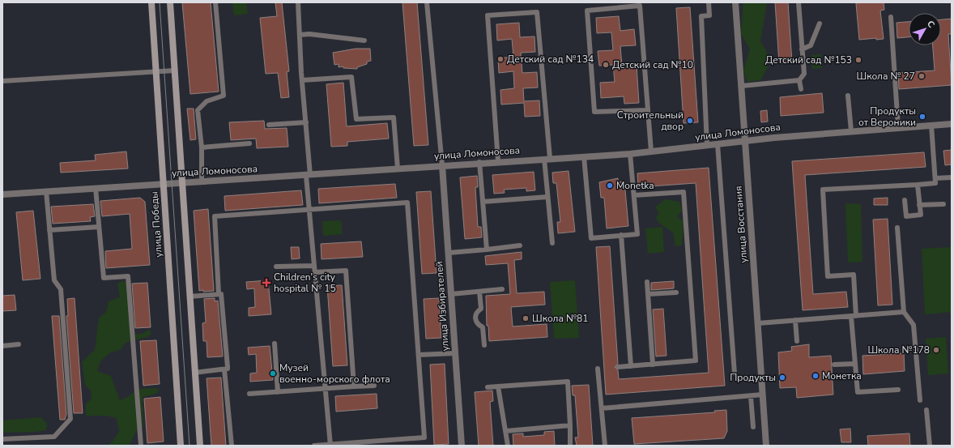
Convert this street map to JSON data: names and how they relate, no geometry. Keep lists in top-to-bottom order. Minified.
{"streets":{"main road":["улица Победы"],"street":["улица Ломоносова","улица Восстания","улица Избирателей"]},"crossings":[["улица Ломоносова","улица Победы"],["улица Ломоносова","улица Восстания"],["улица Ломоносова","улица Избирателей"]],"places":{"other":["Детский сад №134","Детский сад №153","Детский сад №10","Школа № 27","Продукты от Вероники","Строительный двор","Monetka","Школа №81","Школа №178","Музей военно-морского флота","Монетка","Продукты"],"health":["Children's city hospital № 15"]},"north":"top right"}
